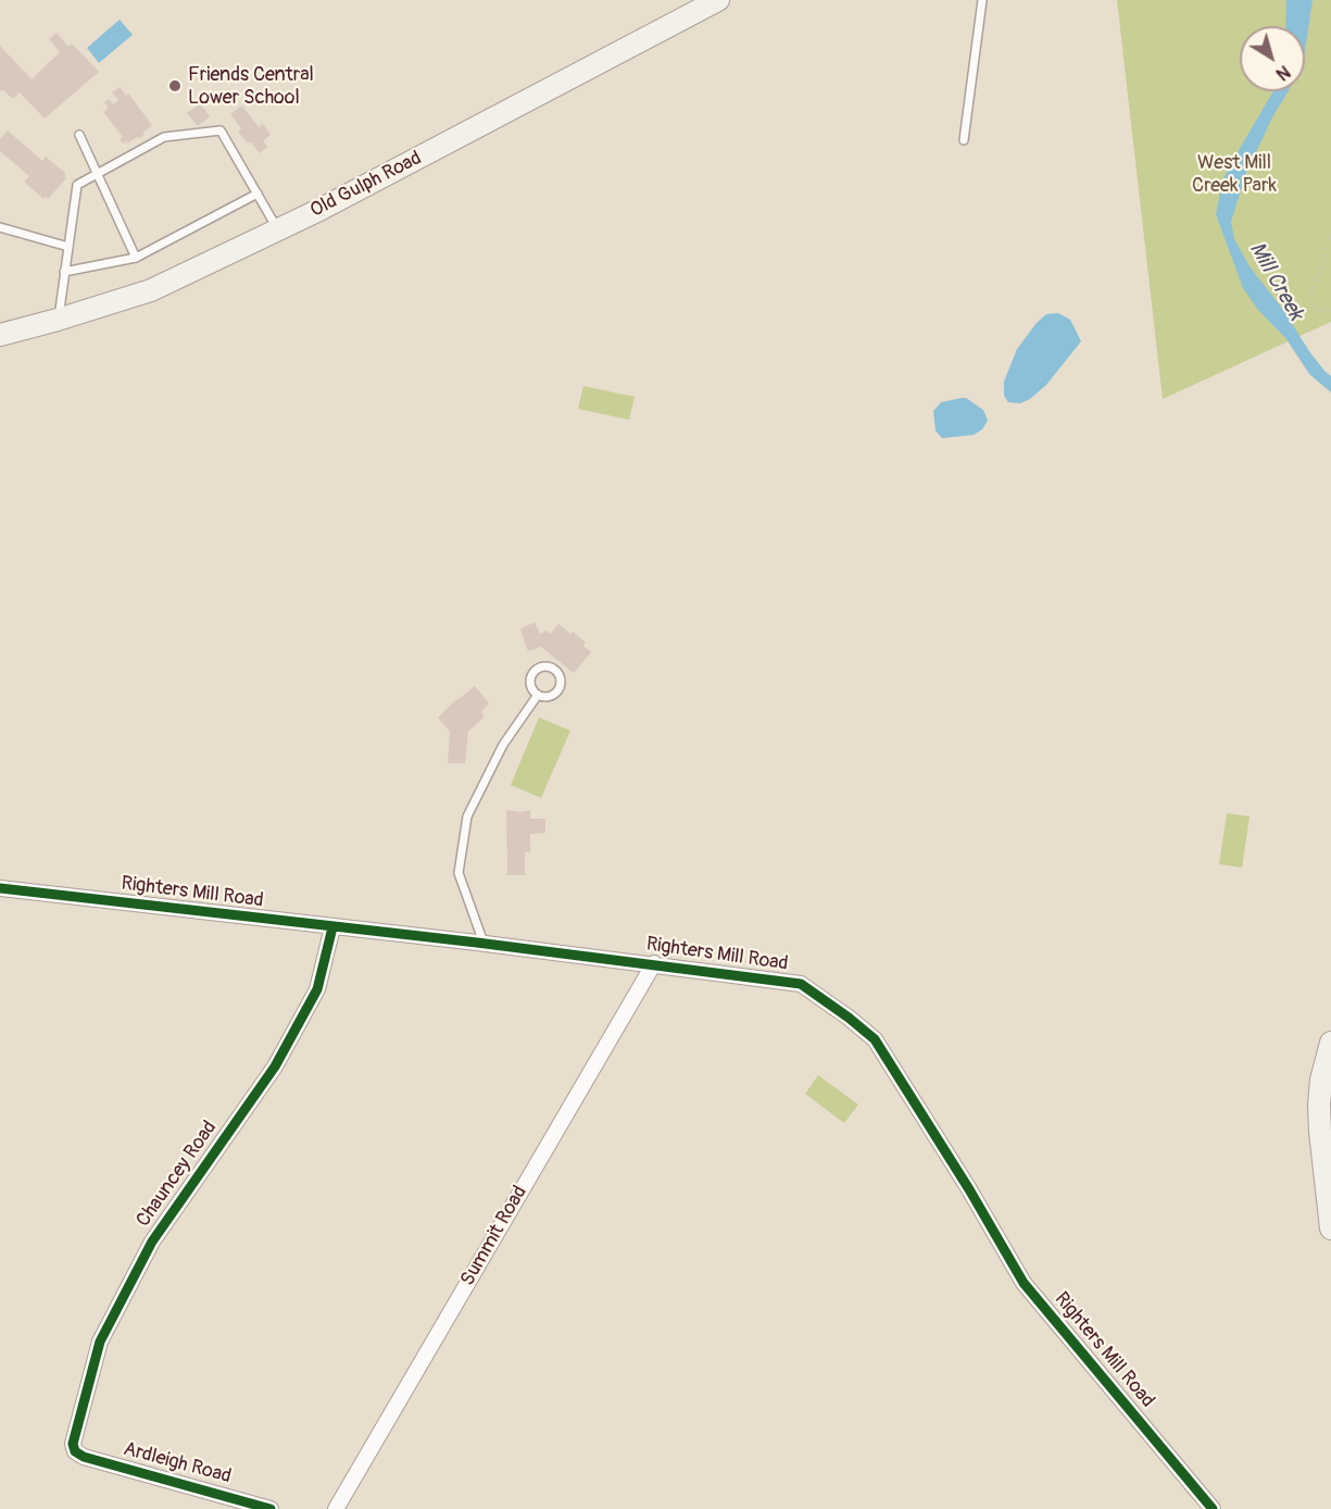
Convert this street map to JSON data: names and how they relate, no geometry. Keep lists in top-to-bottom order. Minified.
{"streets":{"street":["Old Gulph Road","Righters Mill Road","Chauncey Road","Summit Road","Ardleigh Road"]},"crossings":[["Righters Mill Road","Chauncey Road"],["Righters Mill Road","Summit Road"],["Chauncey Road","Ardleigh Road"]],"water":["Mill Creek"],"parks":["West Mill Creek Park"],"places":["Friends Central Lower School"],"north":"bottom right"}
